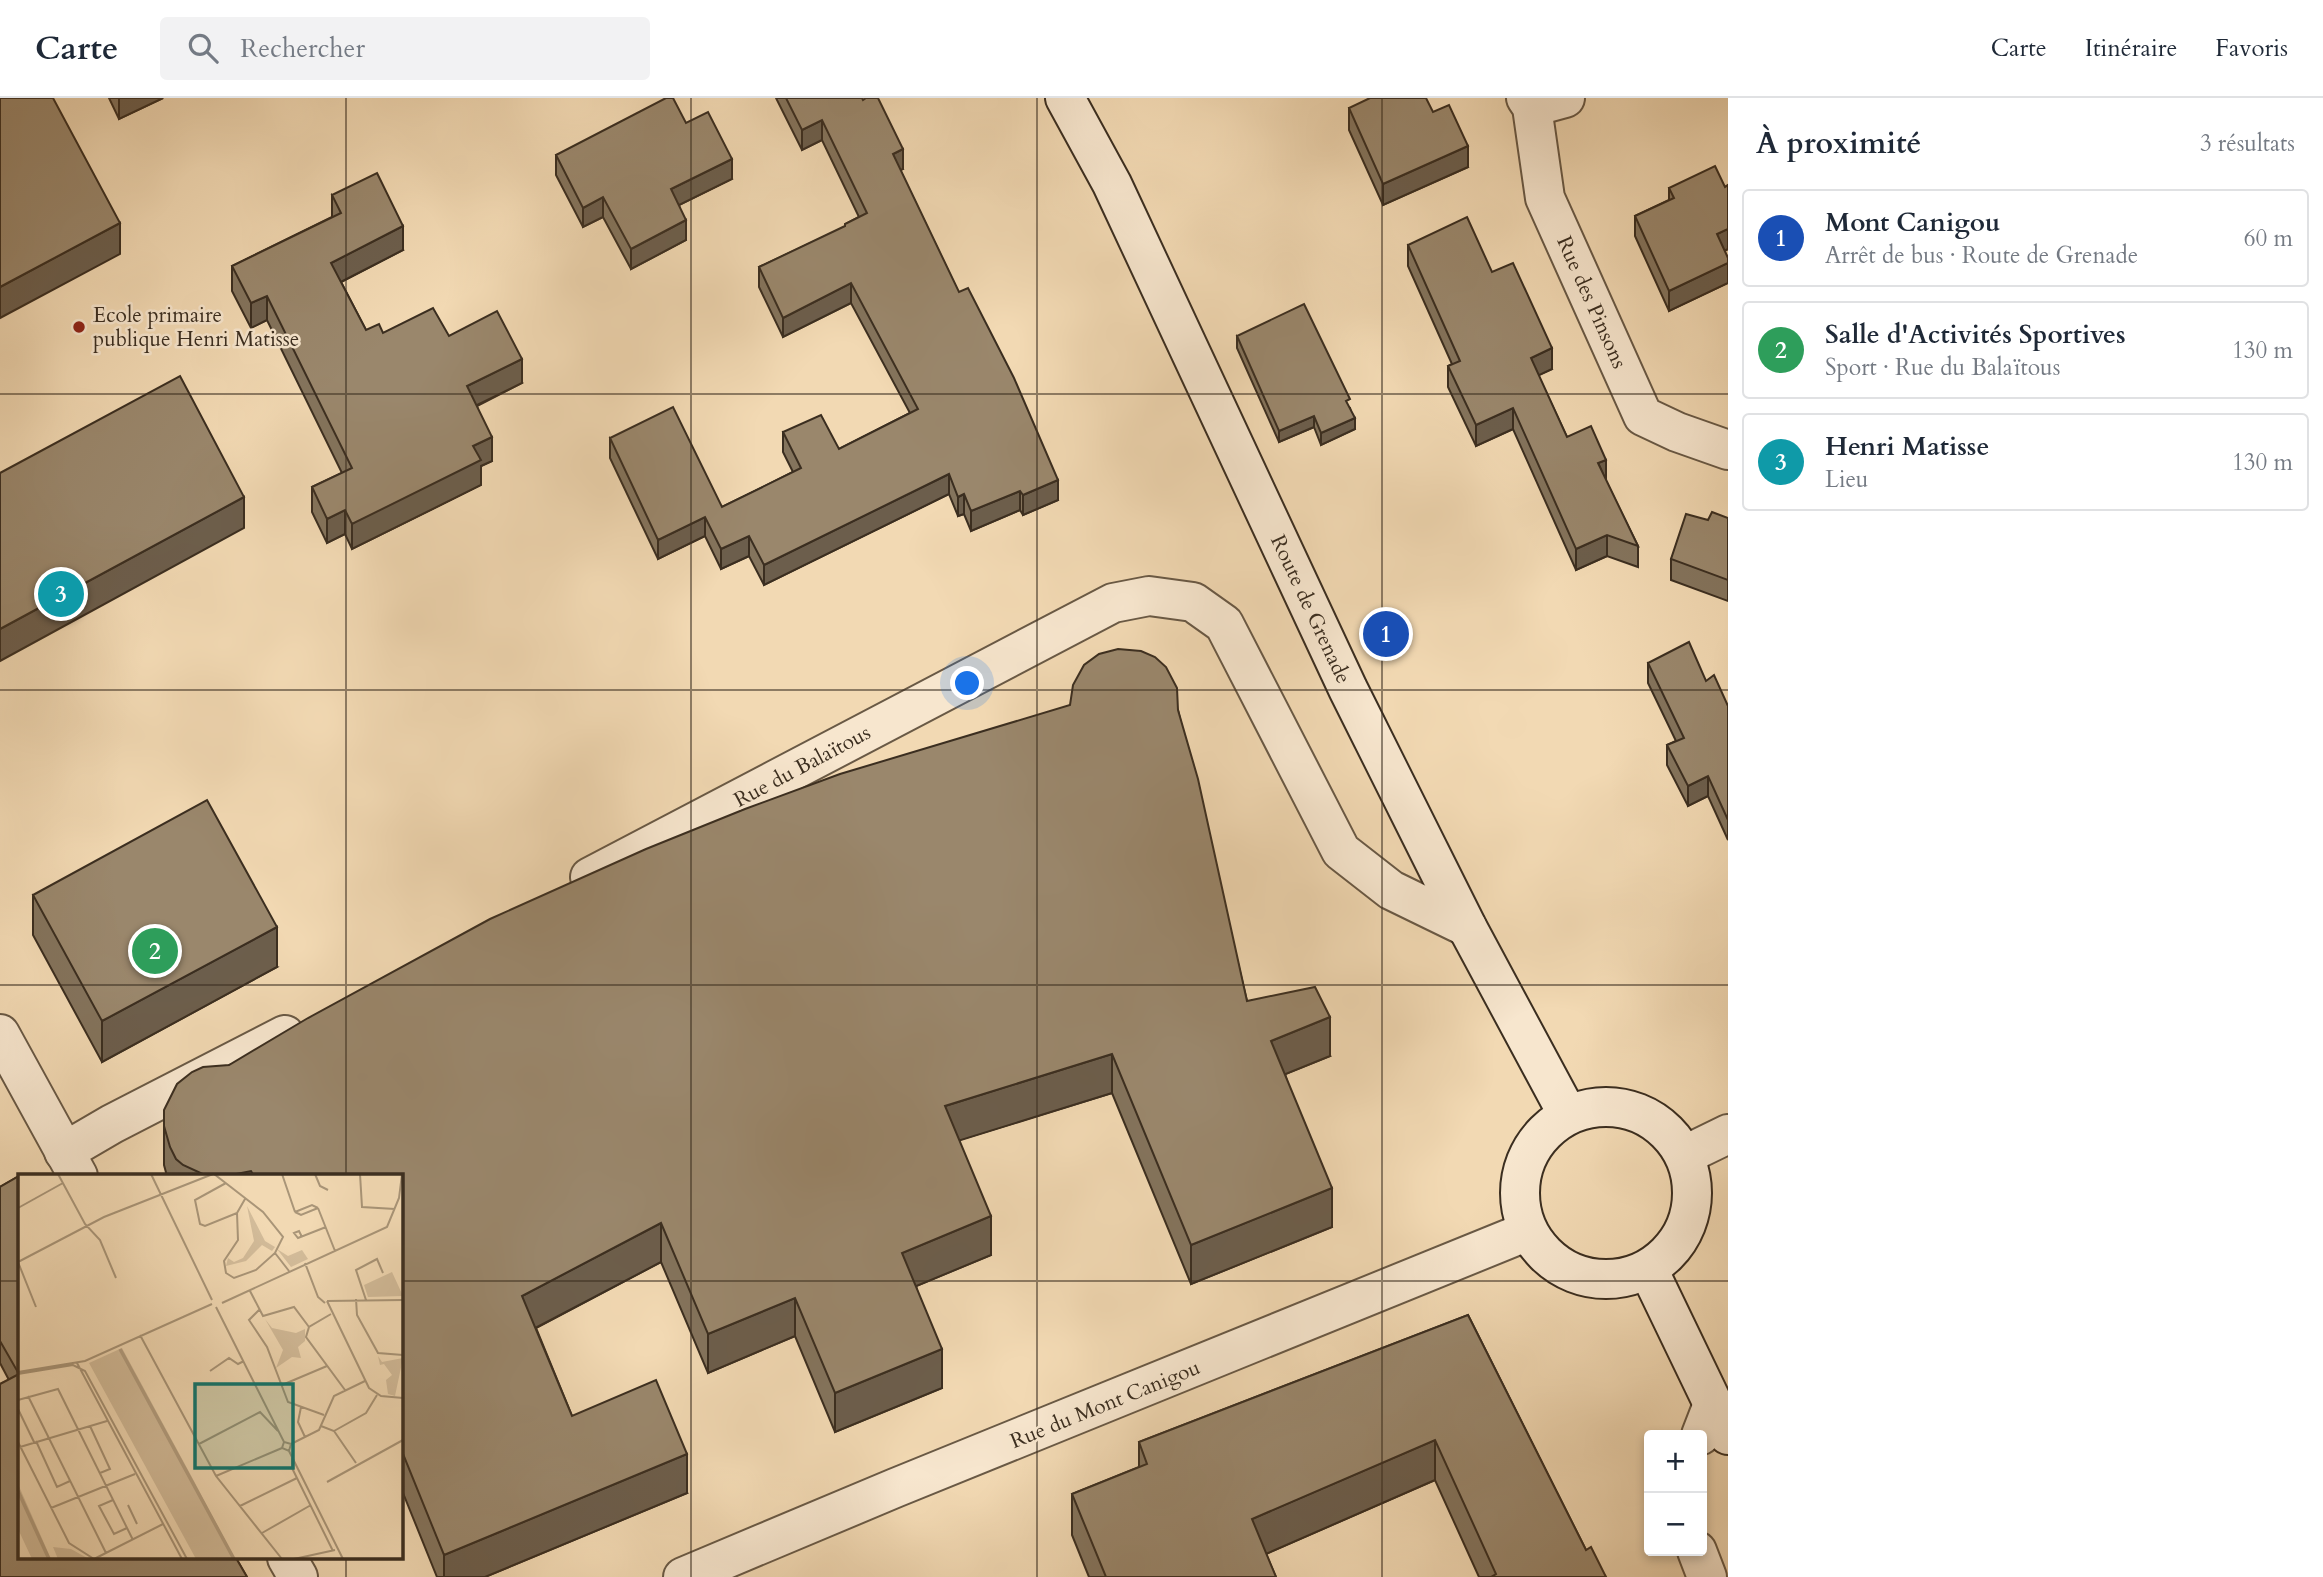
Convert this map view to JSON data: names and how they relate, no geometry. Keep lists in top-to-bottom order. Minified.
{"streets":{"street":["Rue des Pinsons","Route de Grenade","Rue du Balaïtous","Rue du Mont Canigou"]},"crossings":[["Route de Grenade","Rue du Balaïtous"],["Route de Grenade","Rue du Mont Canigou"]],"places":["Ecole primaire publique Henri Matisse"],"page":{"header":"Carte","search":"Rechercher","nav":["Carte","Itinéraire","Favoris"],"heading":["À proximité","3 résultats"],"list":[{"mark":"1","name":"Mont Canigou","note":"Arrêt de bus · Route de Grenade","value":"60 m"},{"mark":"2","name":"Salle d'Activités Sportives","note":"Sport · Rue du Balaïtous","value":"130 m"},{"mark":"3","name":"Henri Matisse","note":"Lieu","value":"130 m"}],"pins":["3","1","2"],"map_buttons":["+","−"]}}
